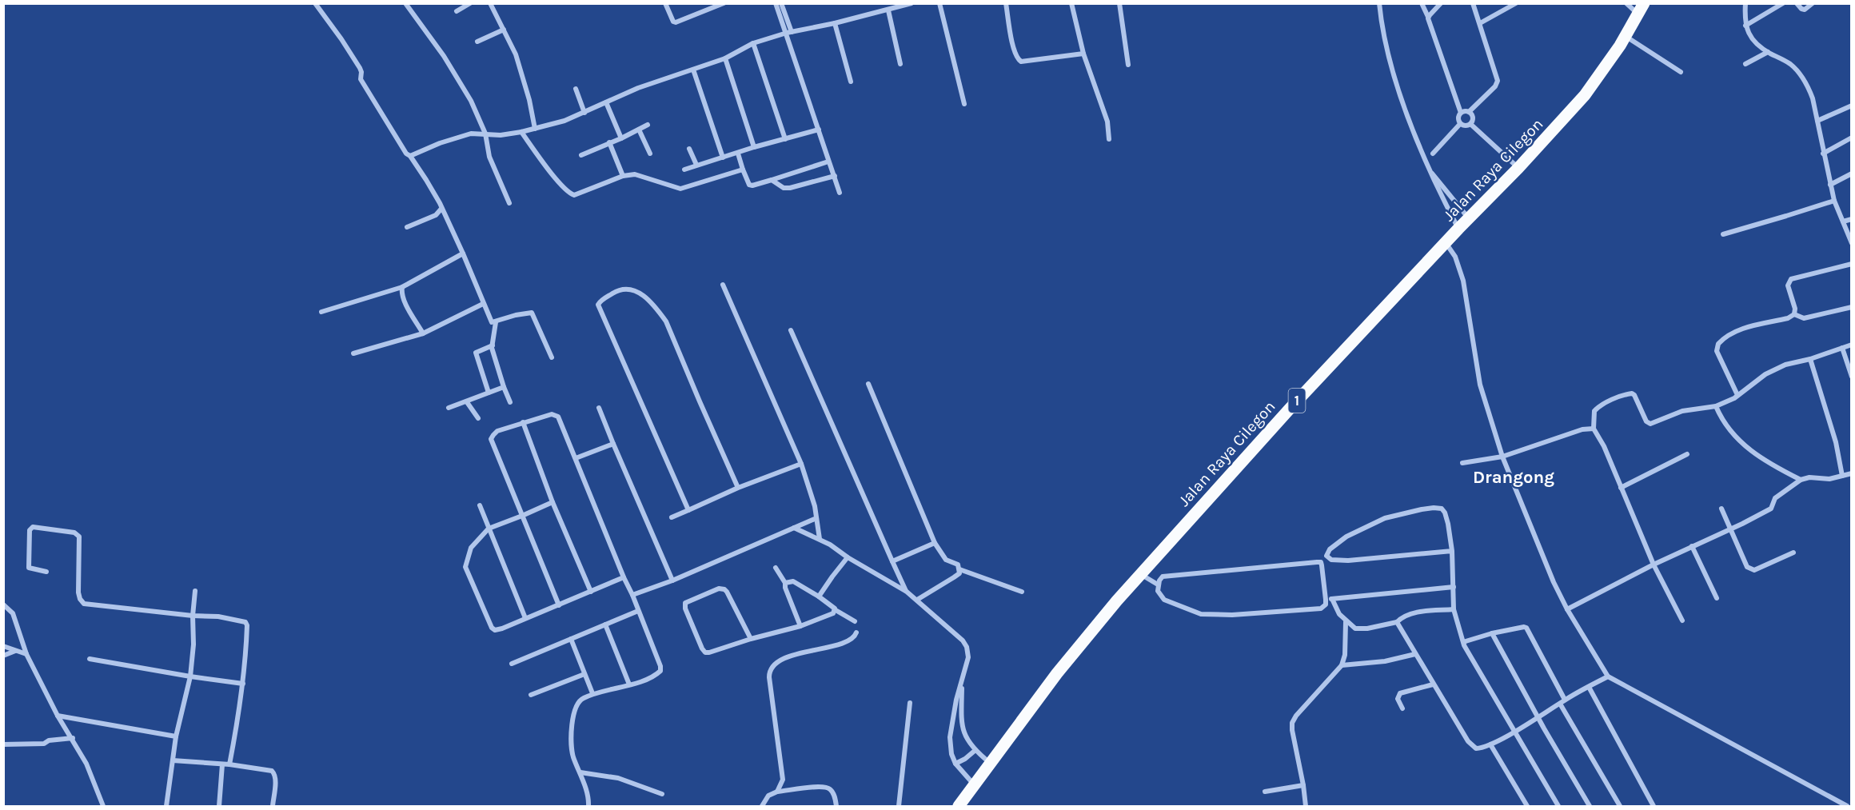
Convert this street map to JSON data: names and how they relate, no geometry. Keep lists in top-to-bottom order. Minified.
{"streets":{"highway":["Jalan Raya Cilegon","1"]},"districts":["Drangong"]}
